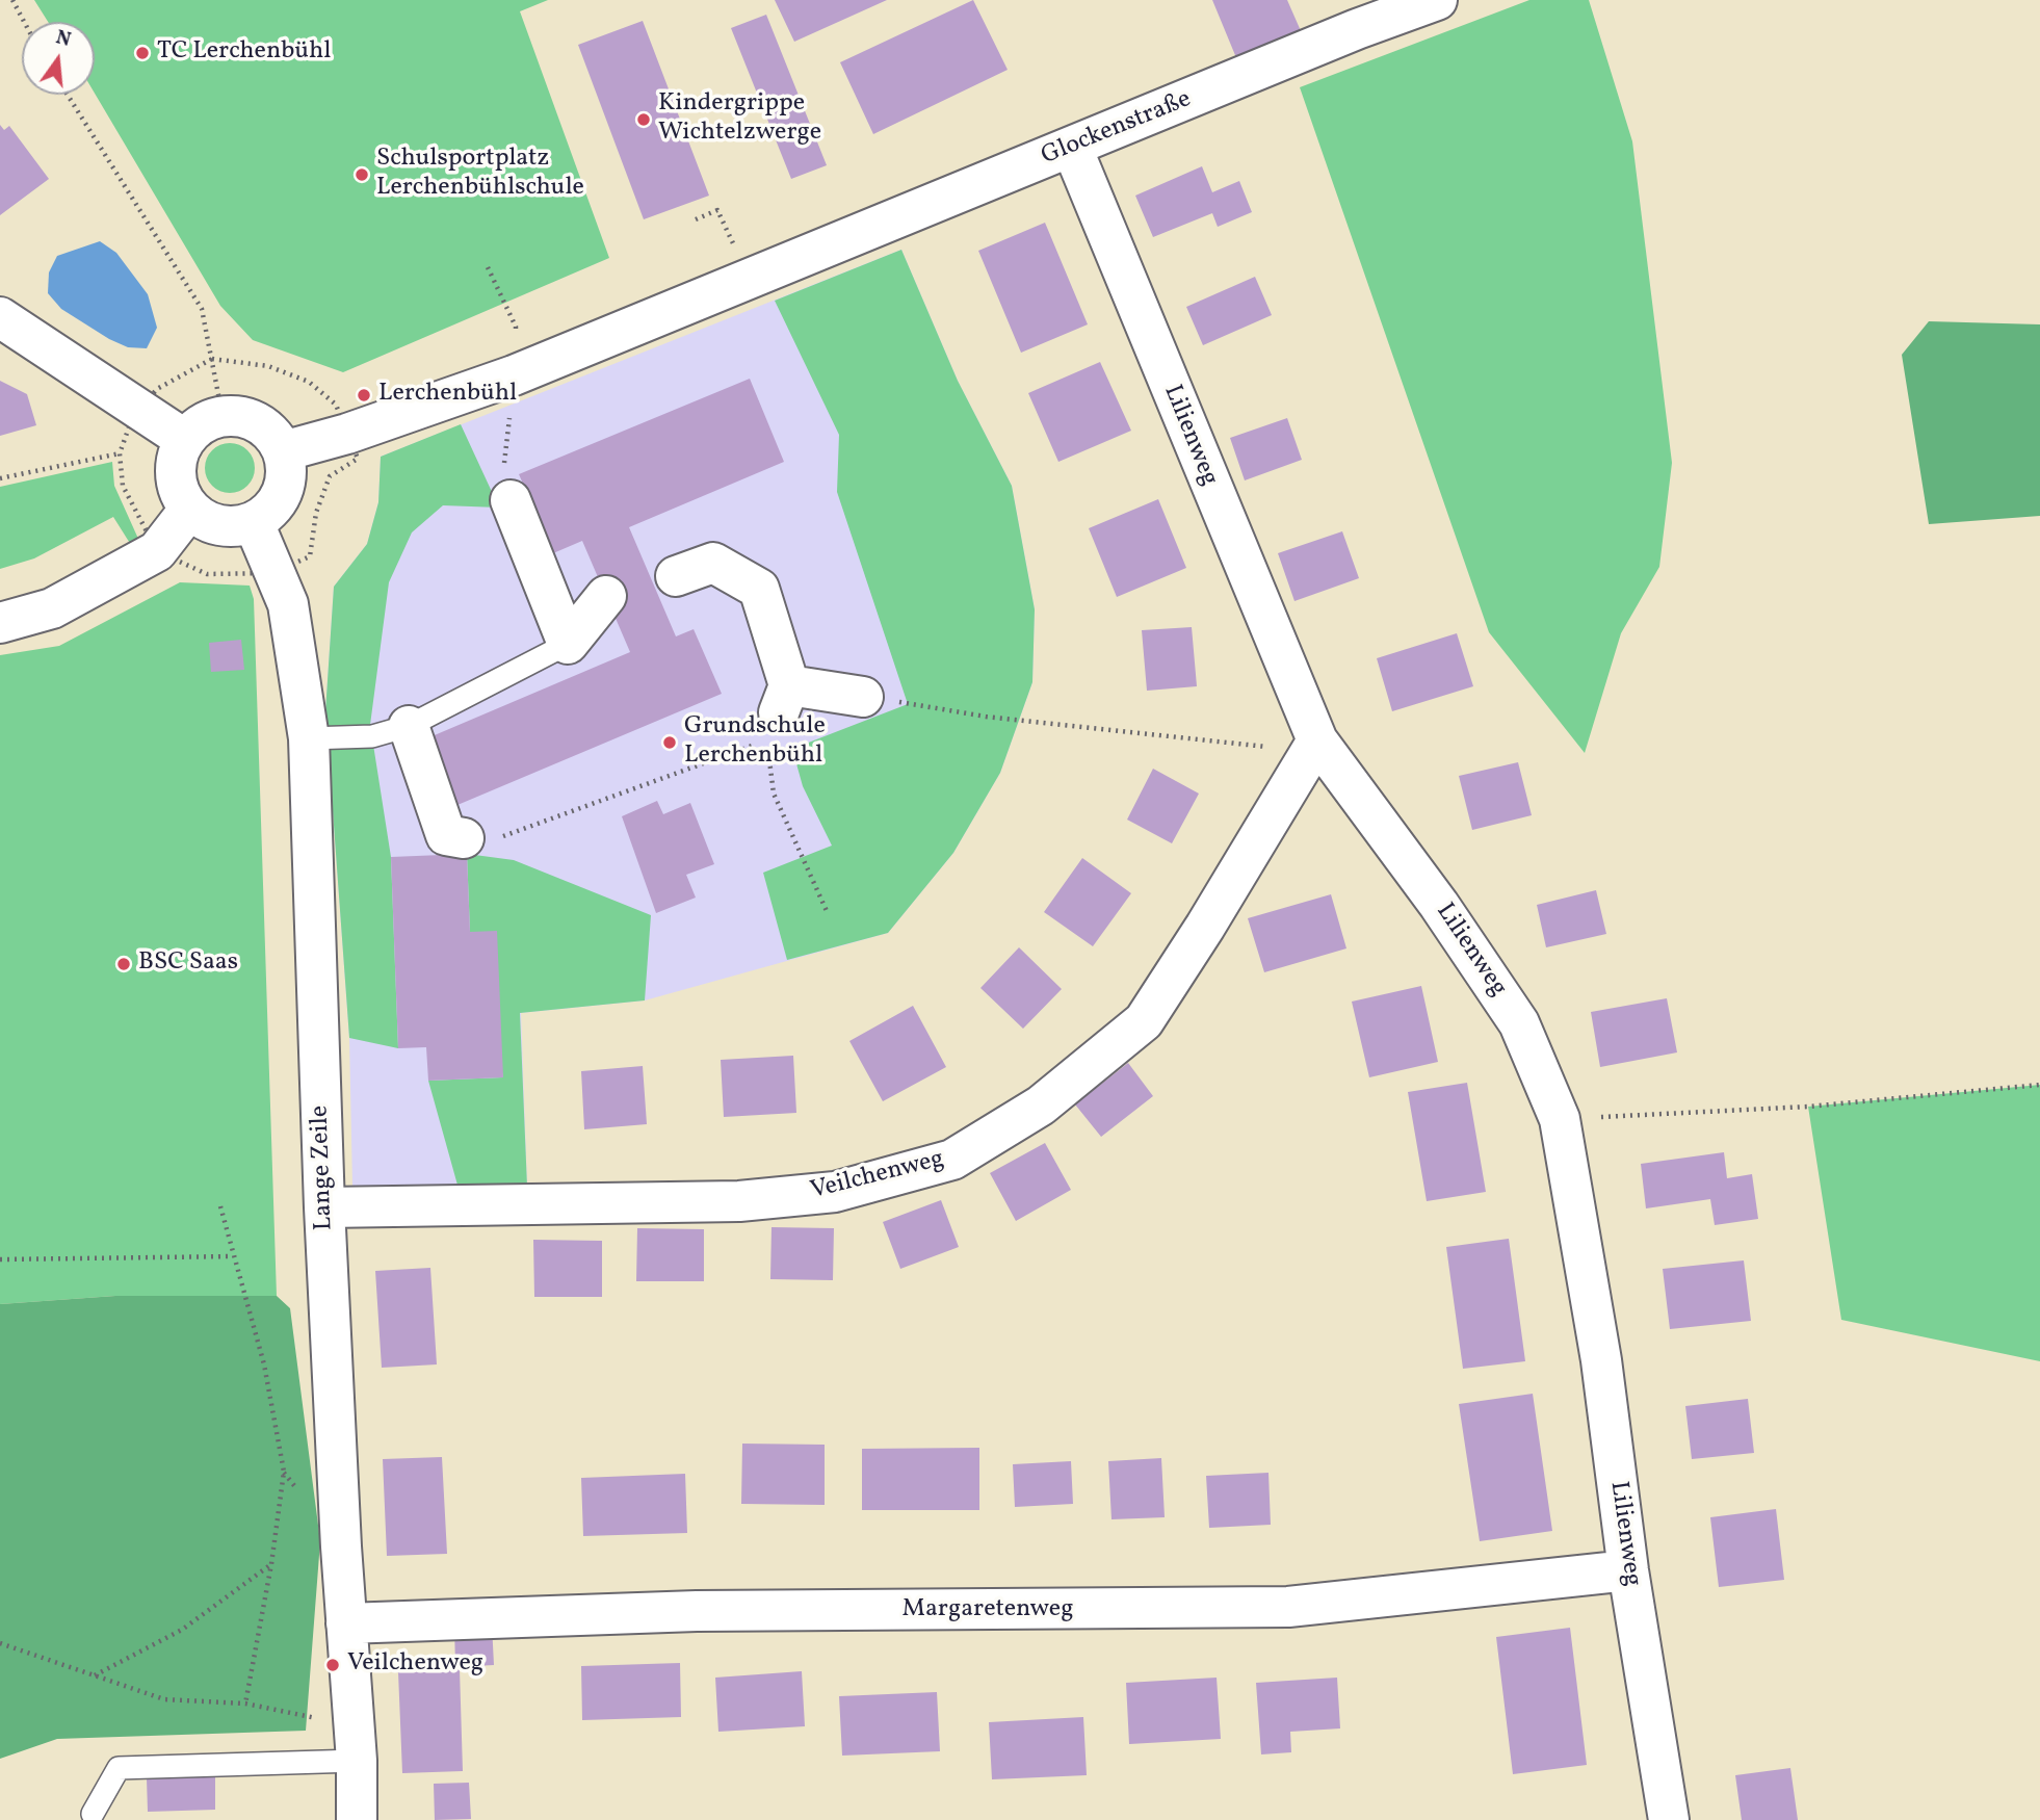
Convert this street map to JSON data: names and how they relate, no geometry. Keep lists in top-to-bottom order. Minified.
{"streets":{"street":["Glockenstraße","Lilienweg","Lange Zeile","Veilchenweg","Margaretenweg"]},"crossings":[["Glockenstraße","Lilienweg"],["Lilienweg","Veilchenweg"],["Lilienweg","Margaretenweg"],["Lange Zeile","Veilchenweg"],["Lange Zeile","Margaretenweg"]],"places":["TC Lerchenbühl","Kindergrippe Wichtelzwerge","Schulsportplatz Lerchenbühlschule","Lerchenbühl","Grundschule Lerchenbühl","BSC Saas","Veilchenweg"],"north":"top"}
